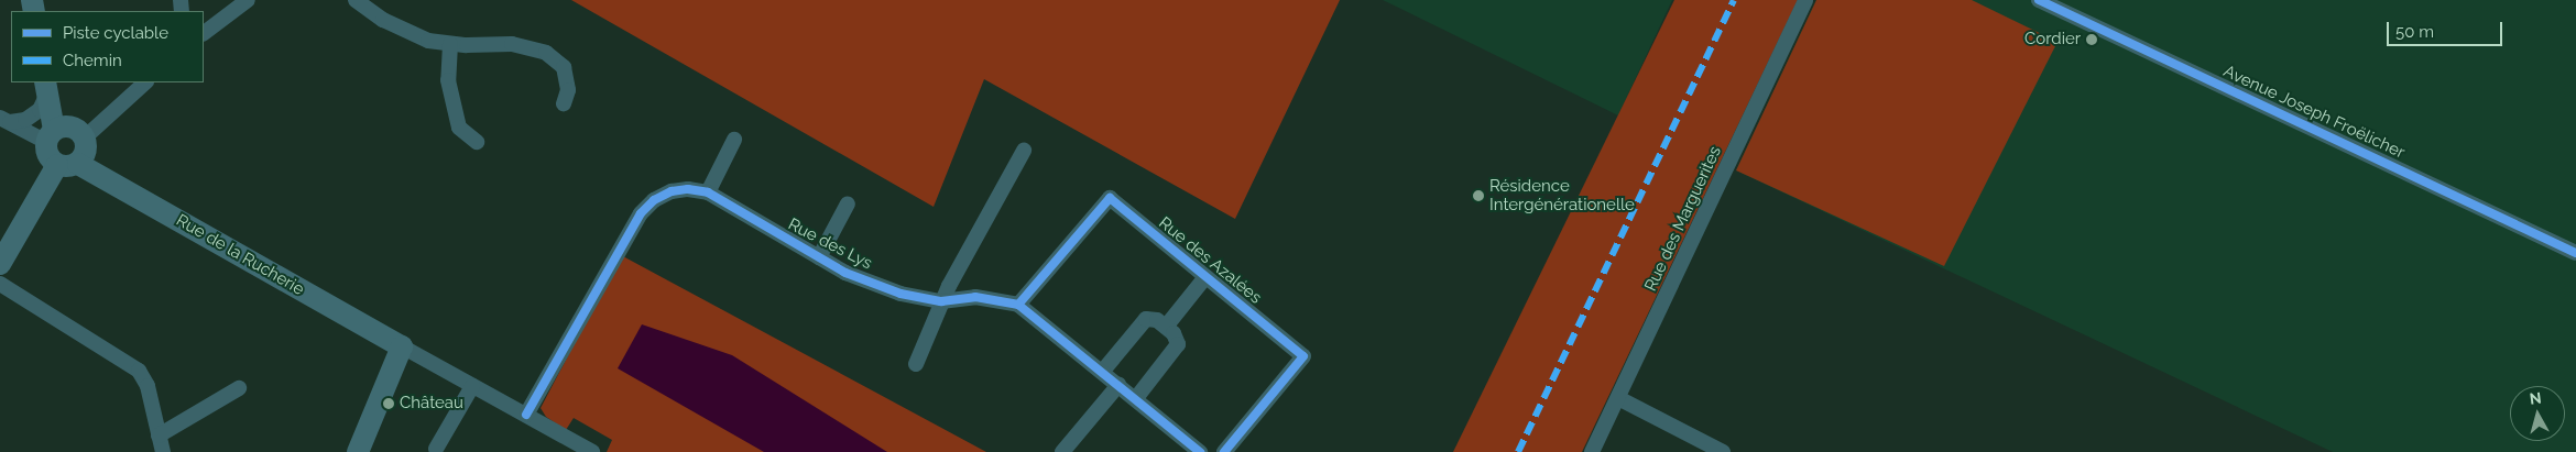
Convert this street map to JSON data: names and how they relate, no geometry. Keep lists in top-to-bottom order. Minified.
{"streets":{"main road":["Rue de la Rucherie"],"street":["Avenue Joseph Froëlicher","Rue des Marguerites","Rue des Lys","Rue des Azalées"]},"crossings":[["Rue des Lys","Rue des Azalées"]],"places":["Cordier","Résidence Intergénérationelle","Château"],"legend":["Piste cyclable","Chemin"],"scale_bar":"50 m","north":"top"}
